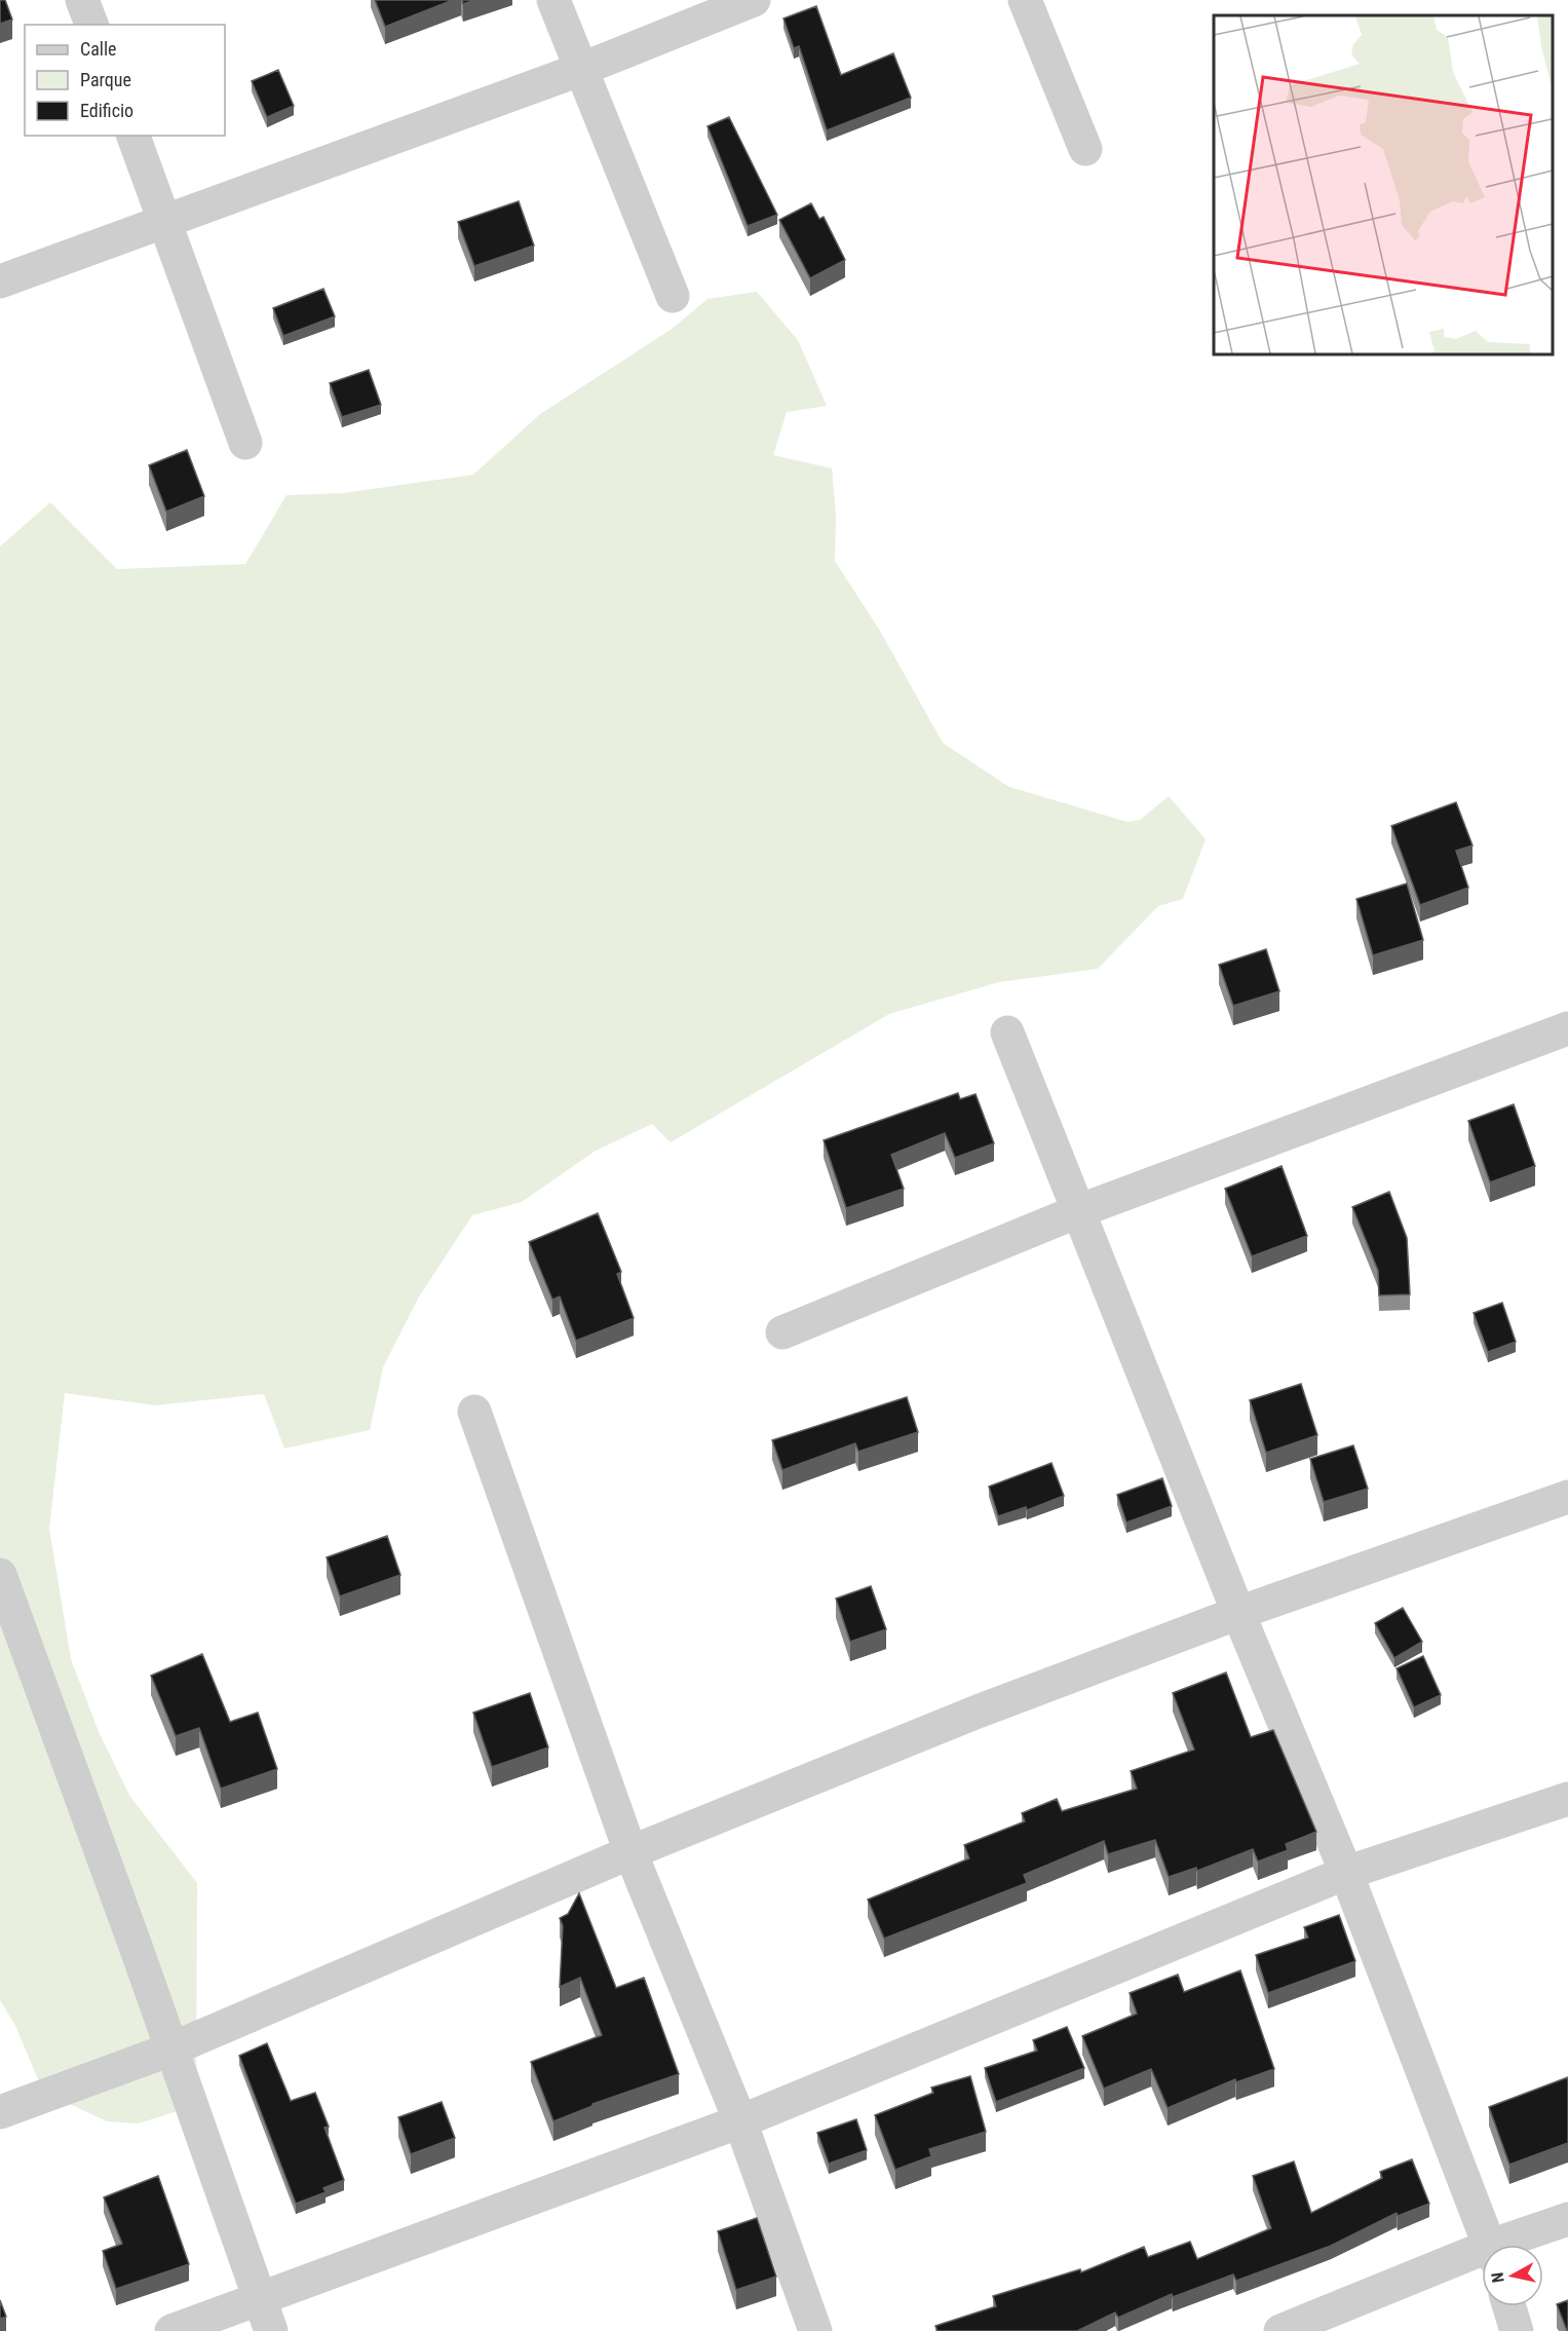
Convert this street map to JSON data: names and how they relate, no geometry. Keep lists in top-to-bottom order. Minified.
{"legend":["Calle","Parque","Edificio"],"north":"left"}
